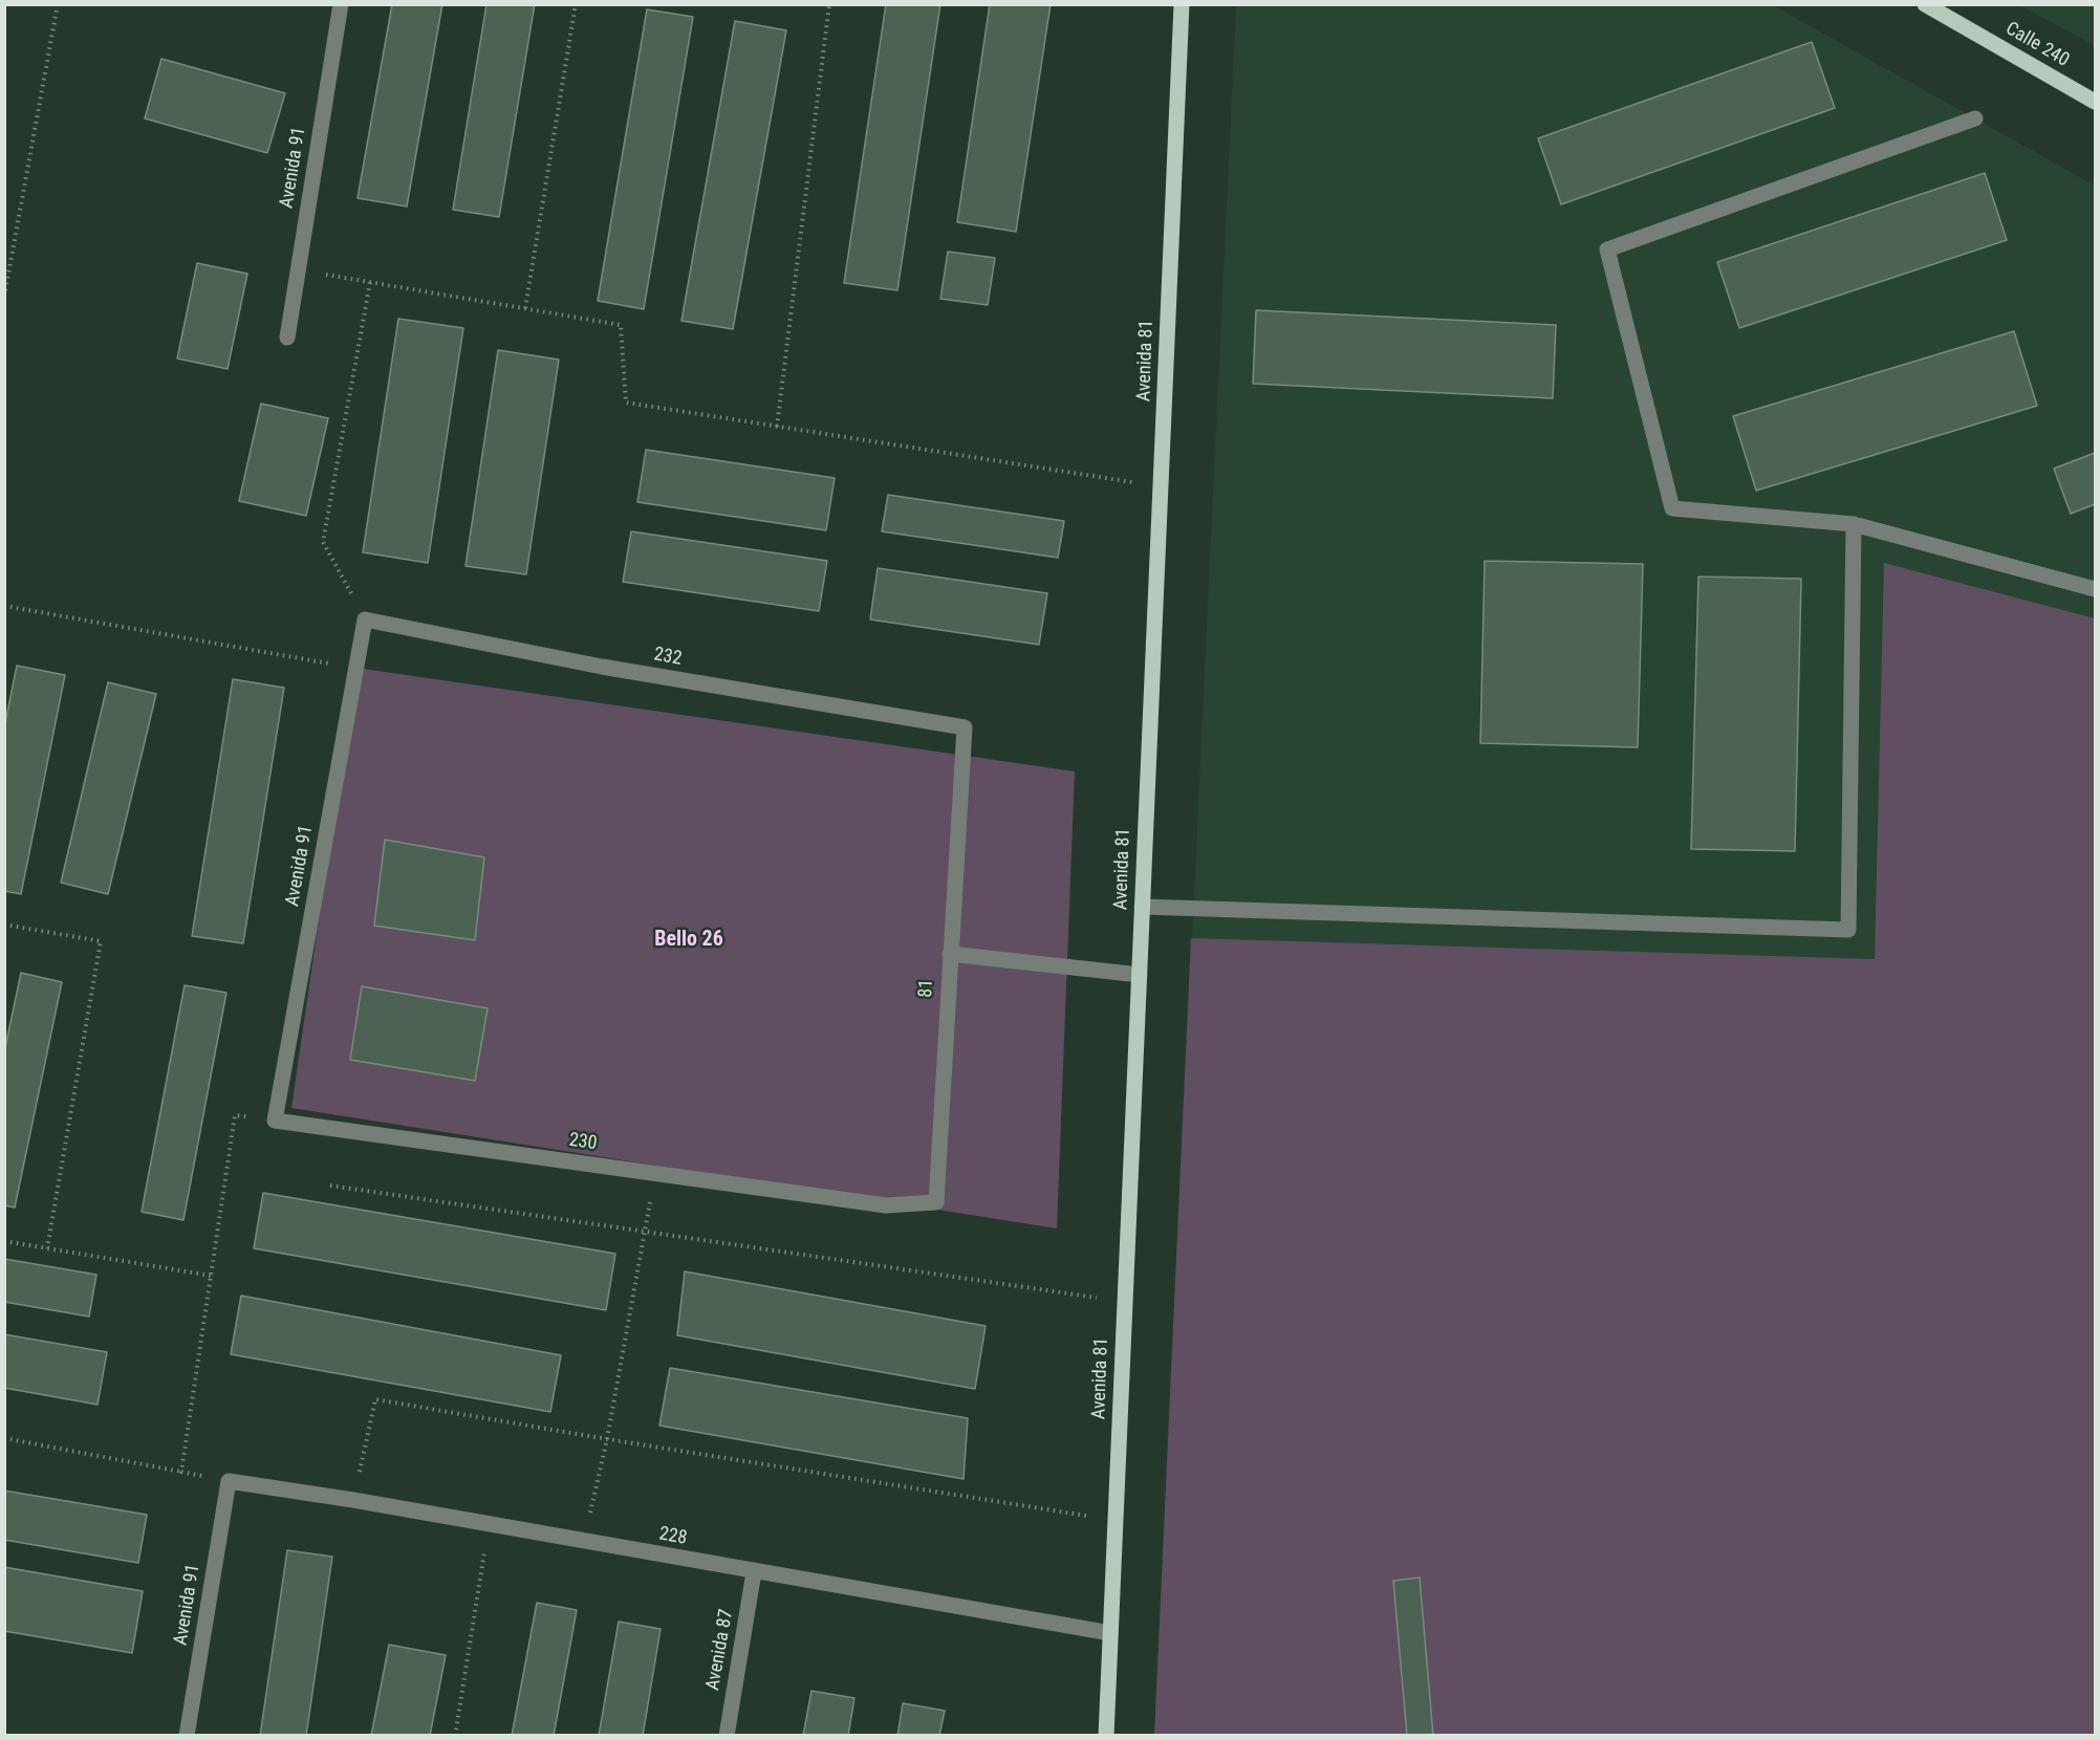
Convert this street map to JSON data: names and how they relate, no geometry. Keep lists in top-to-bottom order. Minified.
{"streets":{"main road":["Calle 240","Avenida 81"],"street":["Avenida 91","232","81","230","228","Avenida 87"]},"crossings":[["Avenida 91","232"],["Avenida 91","230"],["Avenida 91","228"],["Avenida 81","228"],["232","81"],["81","230"],["228","Avenida 87"]],"districts":["Bello 26"]}
